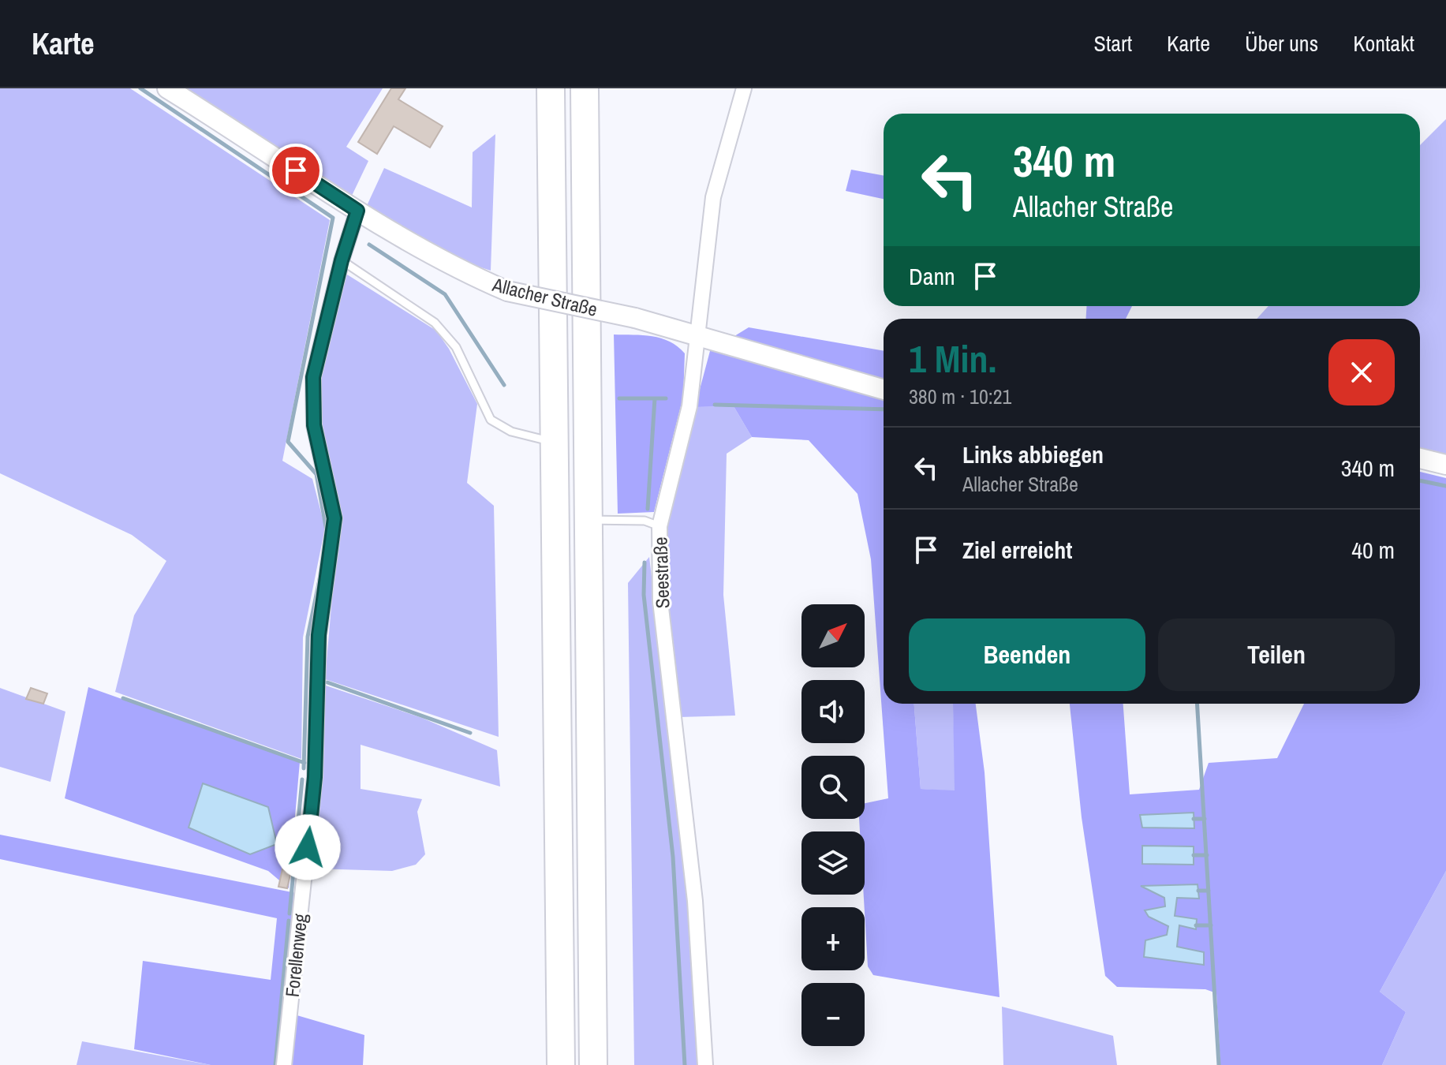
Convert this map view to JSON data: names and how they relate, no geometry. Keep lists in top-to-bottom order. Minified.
{"streets":{"street":["Allacher Straße","Seestraße","Forellenweg"]},"crossings":[["Allacher Straße","Seestraße"],["Allacher Straße","Forellenweg"]],"north":"top right","page":{"header":"Karte","nav":["Start","Karte","Über uns","Kontakt"],"turn":["340 m","Allacher Straße"],"then":"Dann","heading":["1 Min.","380 m · 10:21"],"list":[{"name":"Links abbiegen","note":"Allacher Straße","value":"340 m"},{"name":"Ziel erreicht","value":"40 m"}],"map_buttons":["+","−"],"buttons":["Beenden","Teilen"]}}
